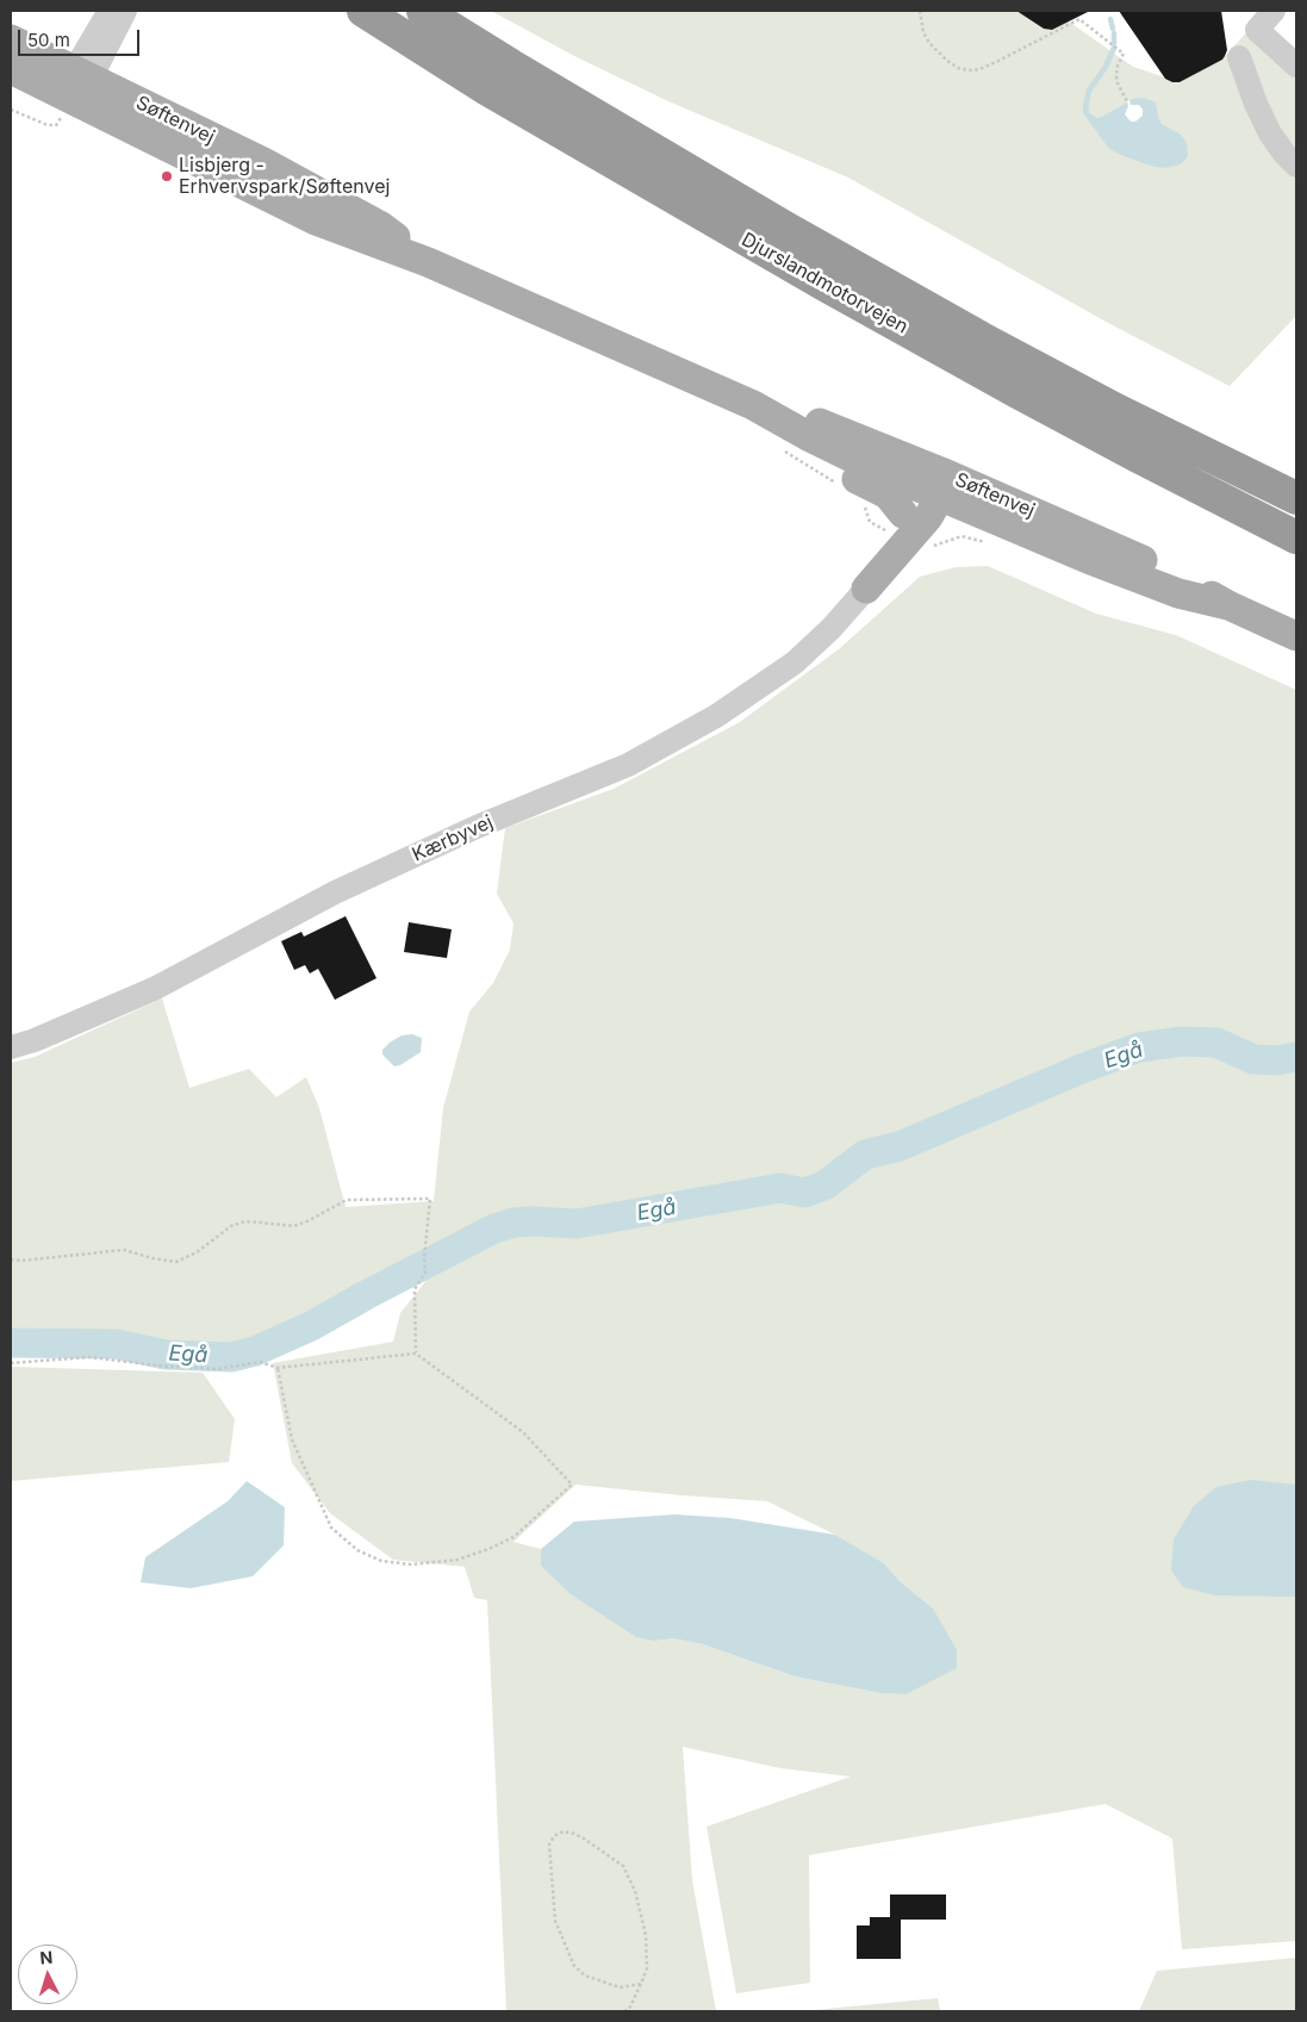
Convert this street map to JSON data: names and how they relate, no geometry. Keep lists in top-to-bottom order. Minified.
{"streets":{"highway":["Djurslandmotorvejen"],"main road":["Søftenvej"],"street":["Kærbyvej"]},"water":["Egå"],"places":["Lisbjerg - Erhvervspark/Søftenvej"],"scale_bar":"50 m","north":"top"}
